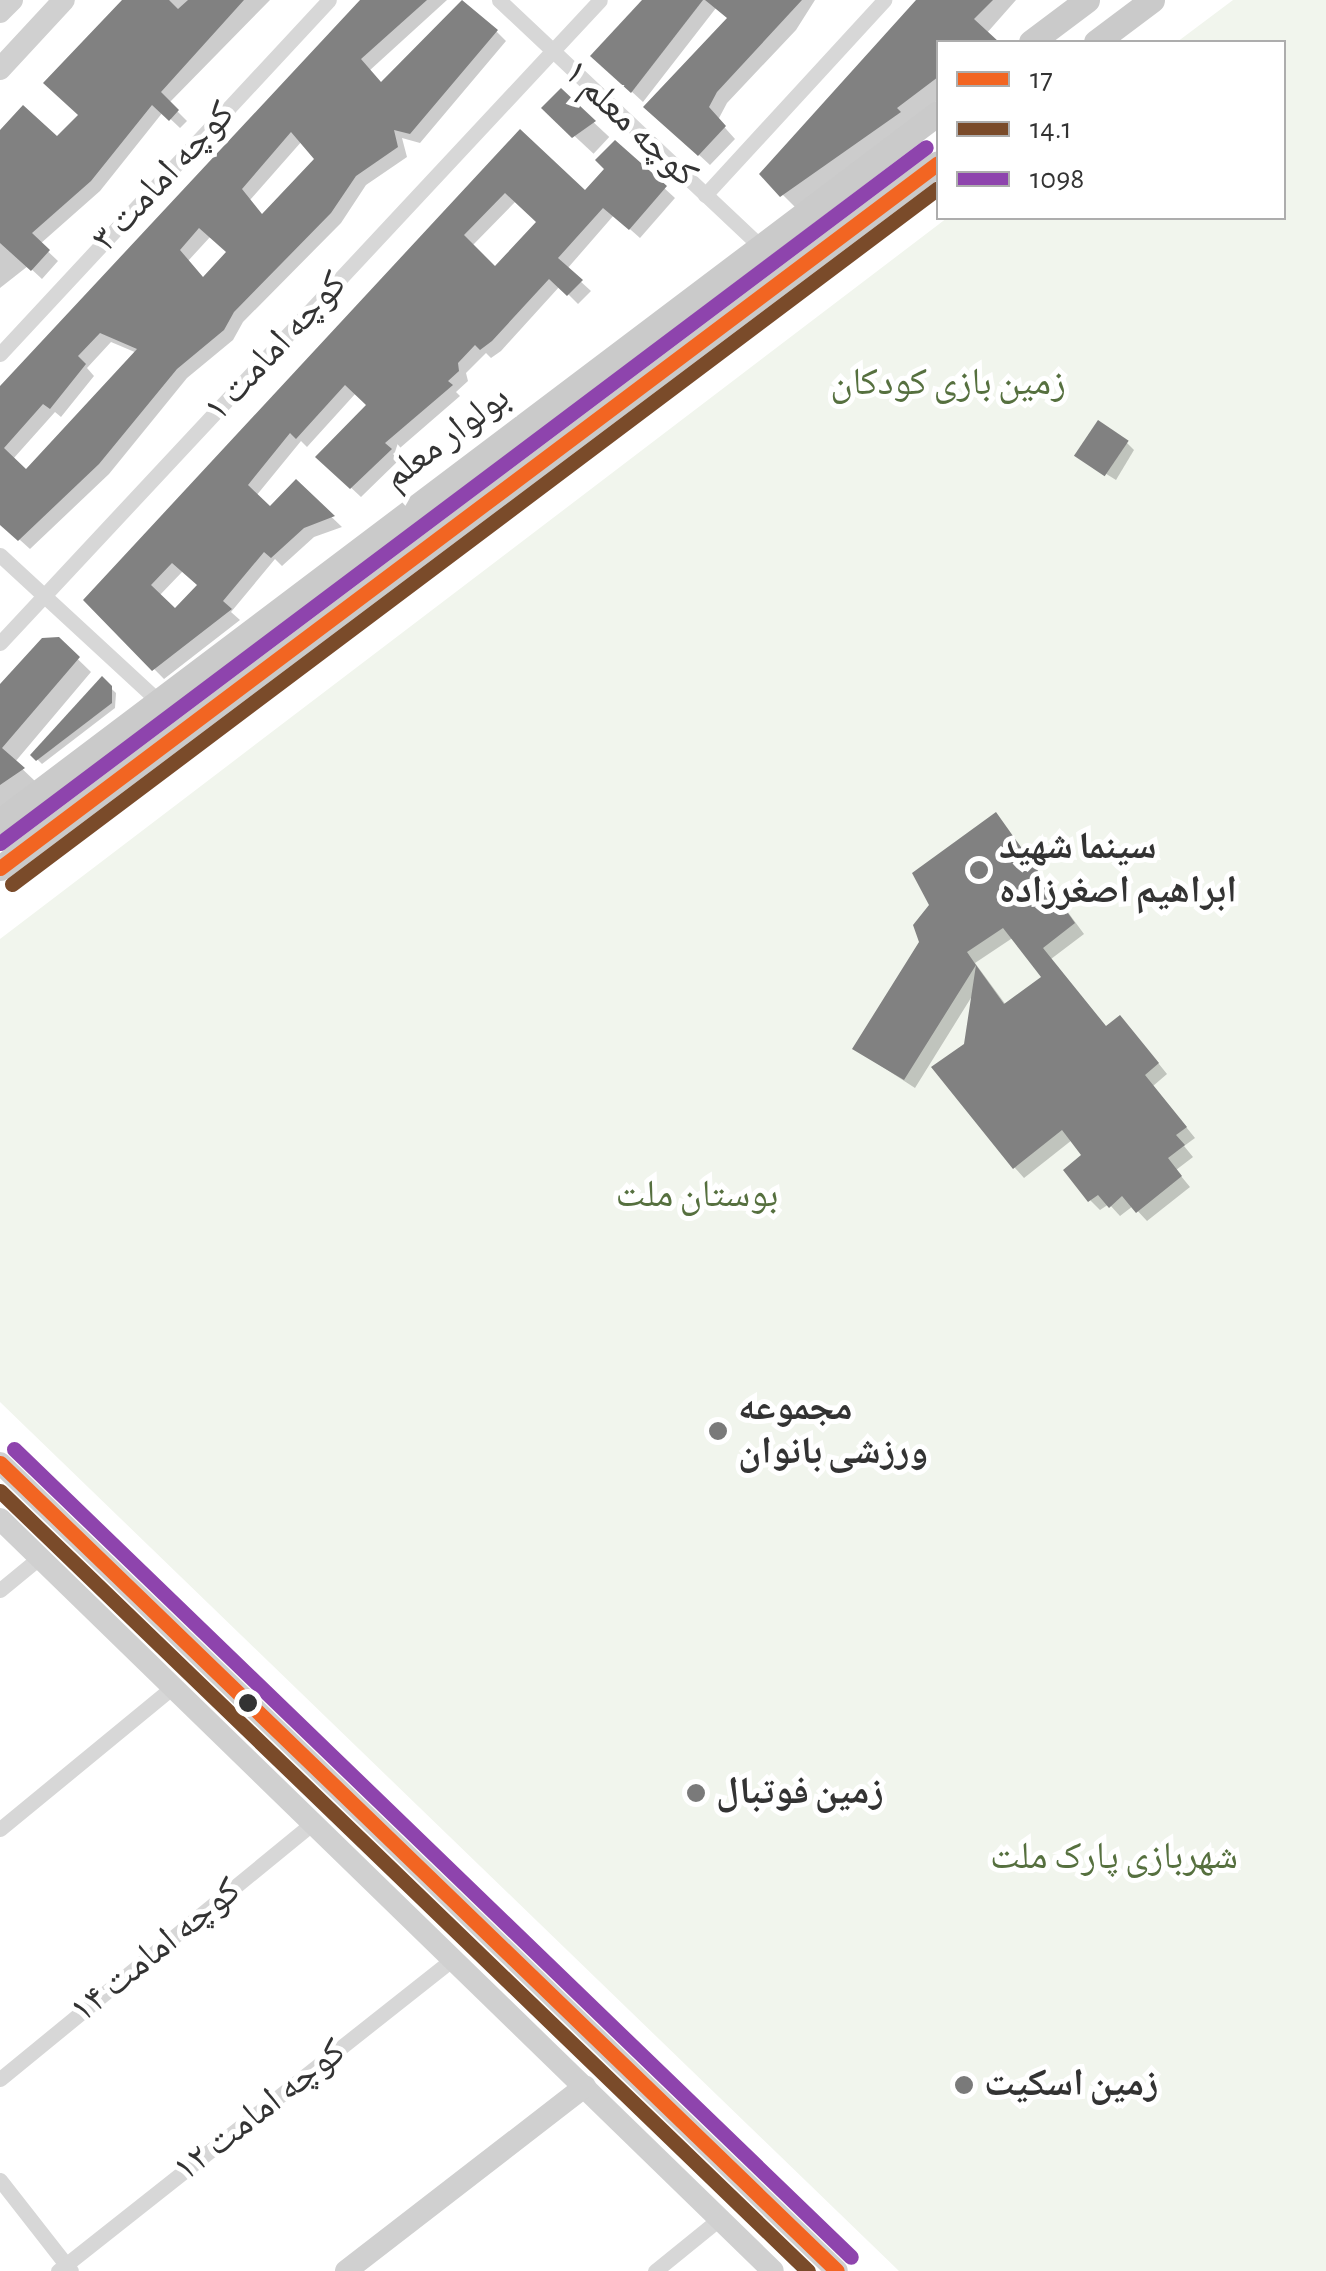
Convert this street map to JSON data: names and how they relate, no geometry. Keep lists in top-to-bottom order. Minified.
{"streets":{"main road":["بولوار معلم"],"street":["کوچه معلم ۱","کوچه امامت ۳","کوچه امامت ۱","کوچه امامت ۱۴","کوچه امامت ۱۲"]},"crossings":[["کوچه معلم ۱","کوچه امامت ۱"],["کوچه معلم ۱","بولوار معلم"]],"parks":["زمین بازی کودکان","بوستان ملت","شهربازی پارک ملت"],"places":["سینما شهید ابراهیم اصغرزاده","مجموعه ورزشی بانوان","زمین فوتبال","زمین اسکیت"],"lines":["transit line 1098","transit line 17","transit line 14.1"],"legend":["17","14.1","1098"]}
